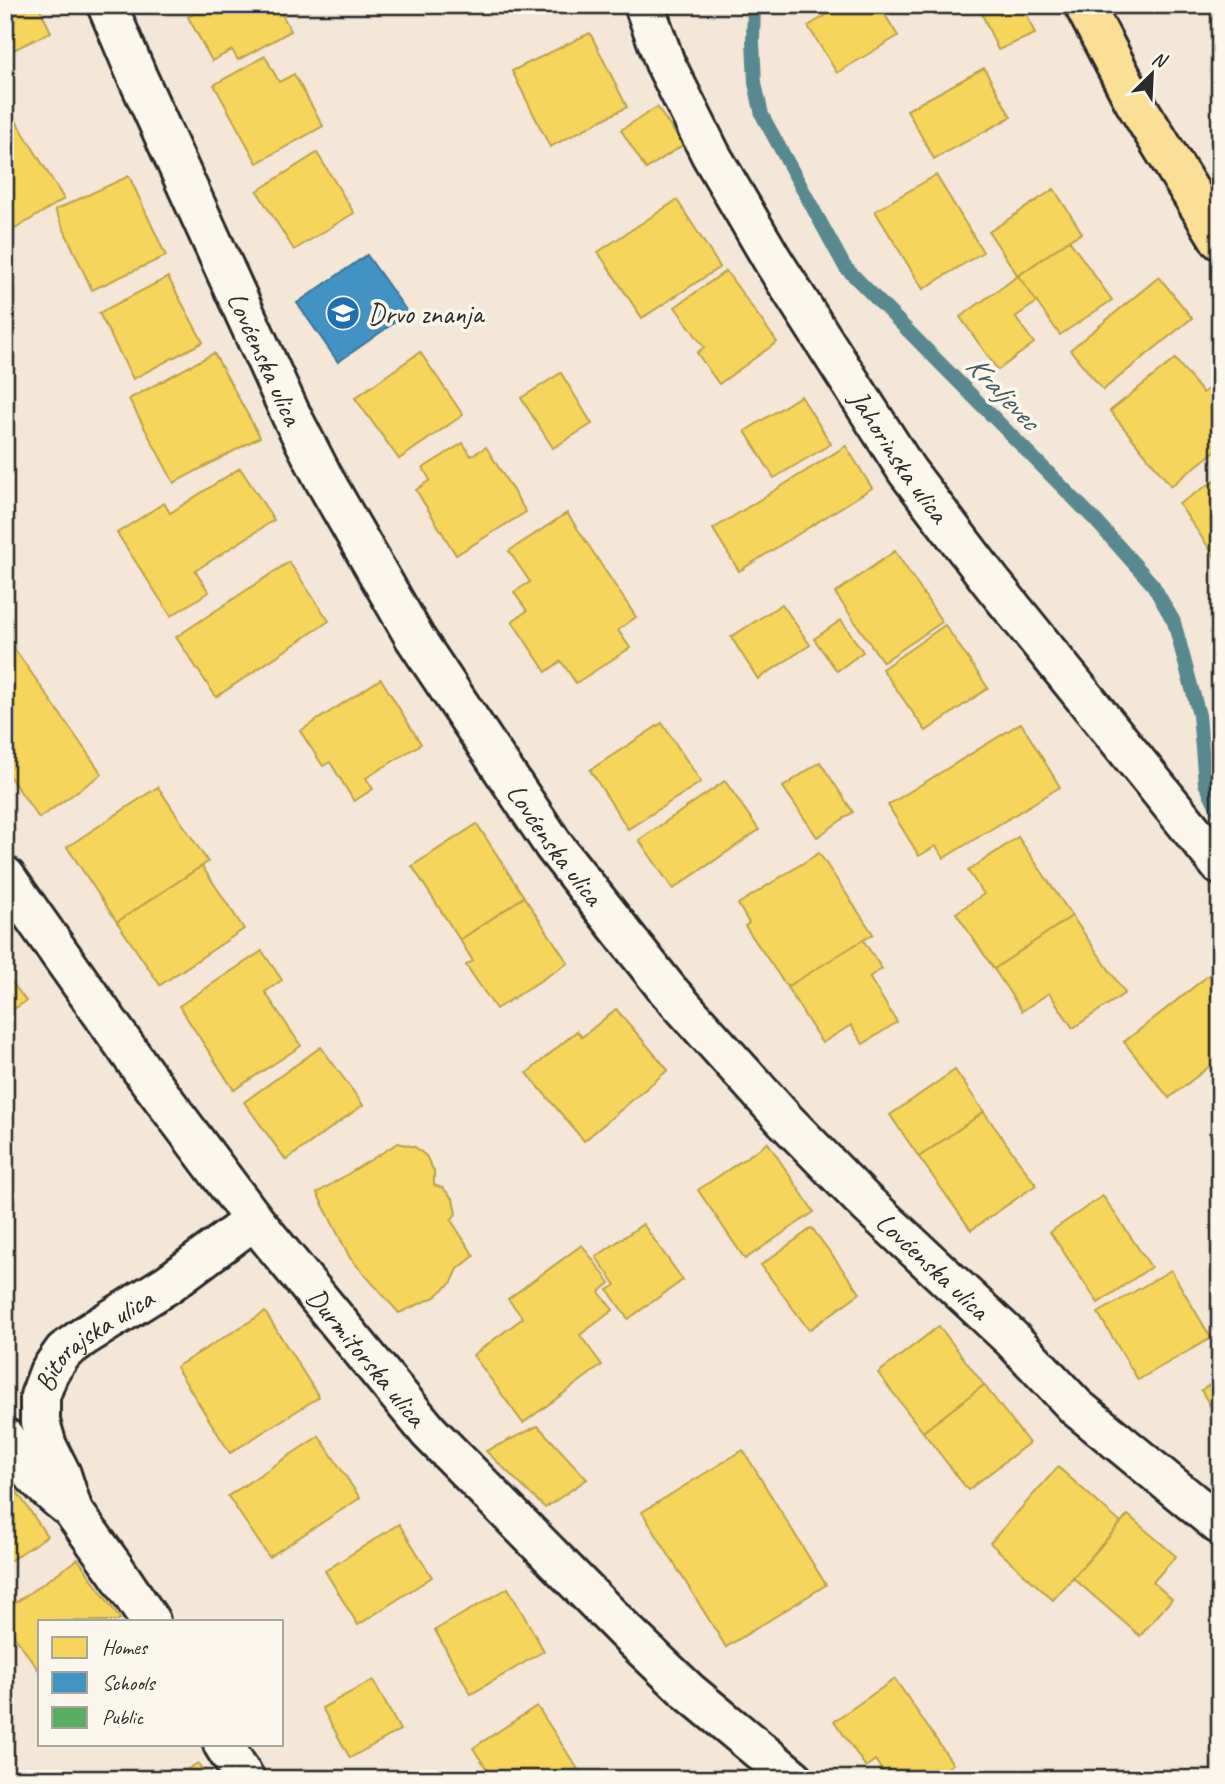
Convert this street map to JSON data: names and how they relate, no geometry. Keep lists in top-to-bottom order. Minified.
{"streets":{"street":["Lovćenska ulica","Jahorinska ulica","Bitorajska ulica","Durmitorska ulica"]},"crossings":[["Bitorajska ulica","Durmitorska ulica"]],"water":["Kraljevec"],"places":{"school or university":["Drvo znanja"]},"legend":["Homes","Schools","Public"],"north":"top right"}
